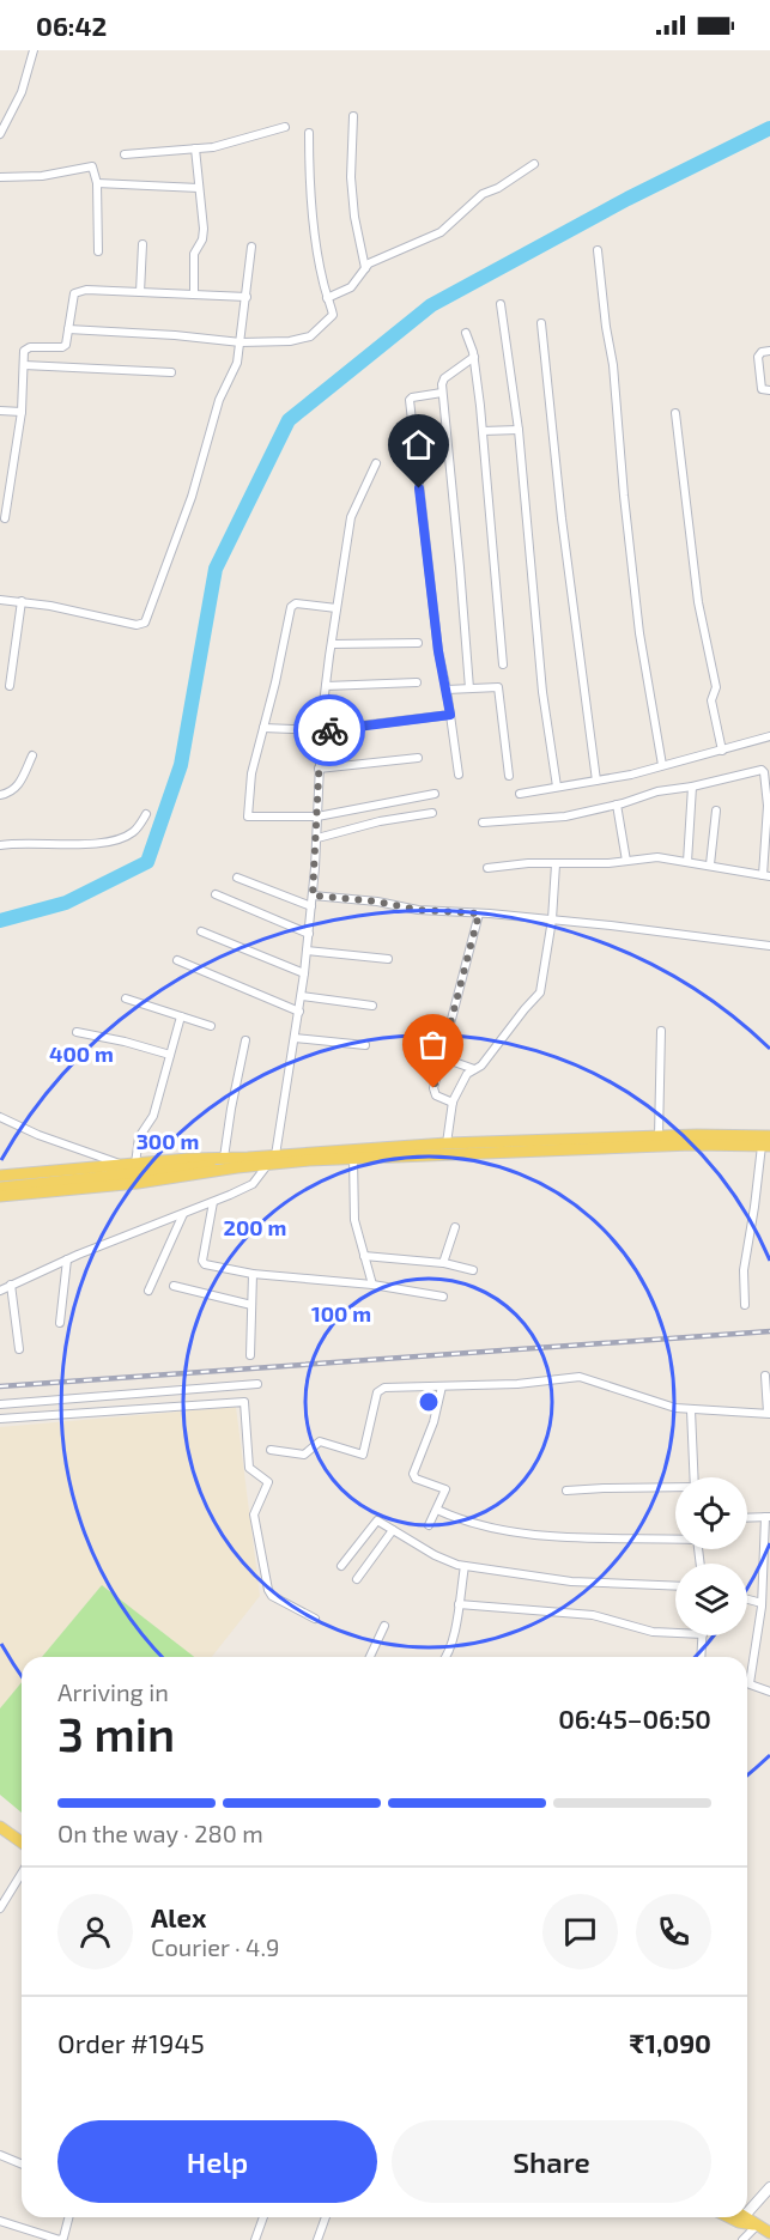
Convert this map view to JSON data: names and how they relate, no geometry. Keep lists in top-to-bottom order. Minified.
{"page":{"status":"06:42","heading":["3 min","Arriving in","06:45–06:50"],"panel":["Alex","Courier · 4.9","Order #1945","₹1,090"],"bar":"On the way · 280 m","buttons":["Help","Share"]},"rings":["400 m","300 m","200 m","100 m"]}
